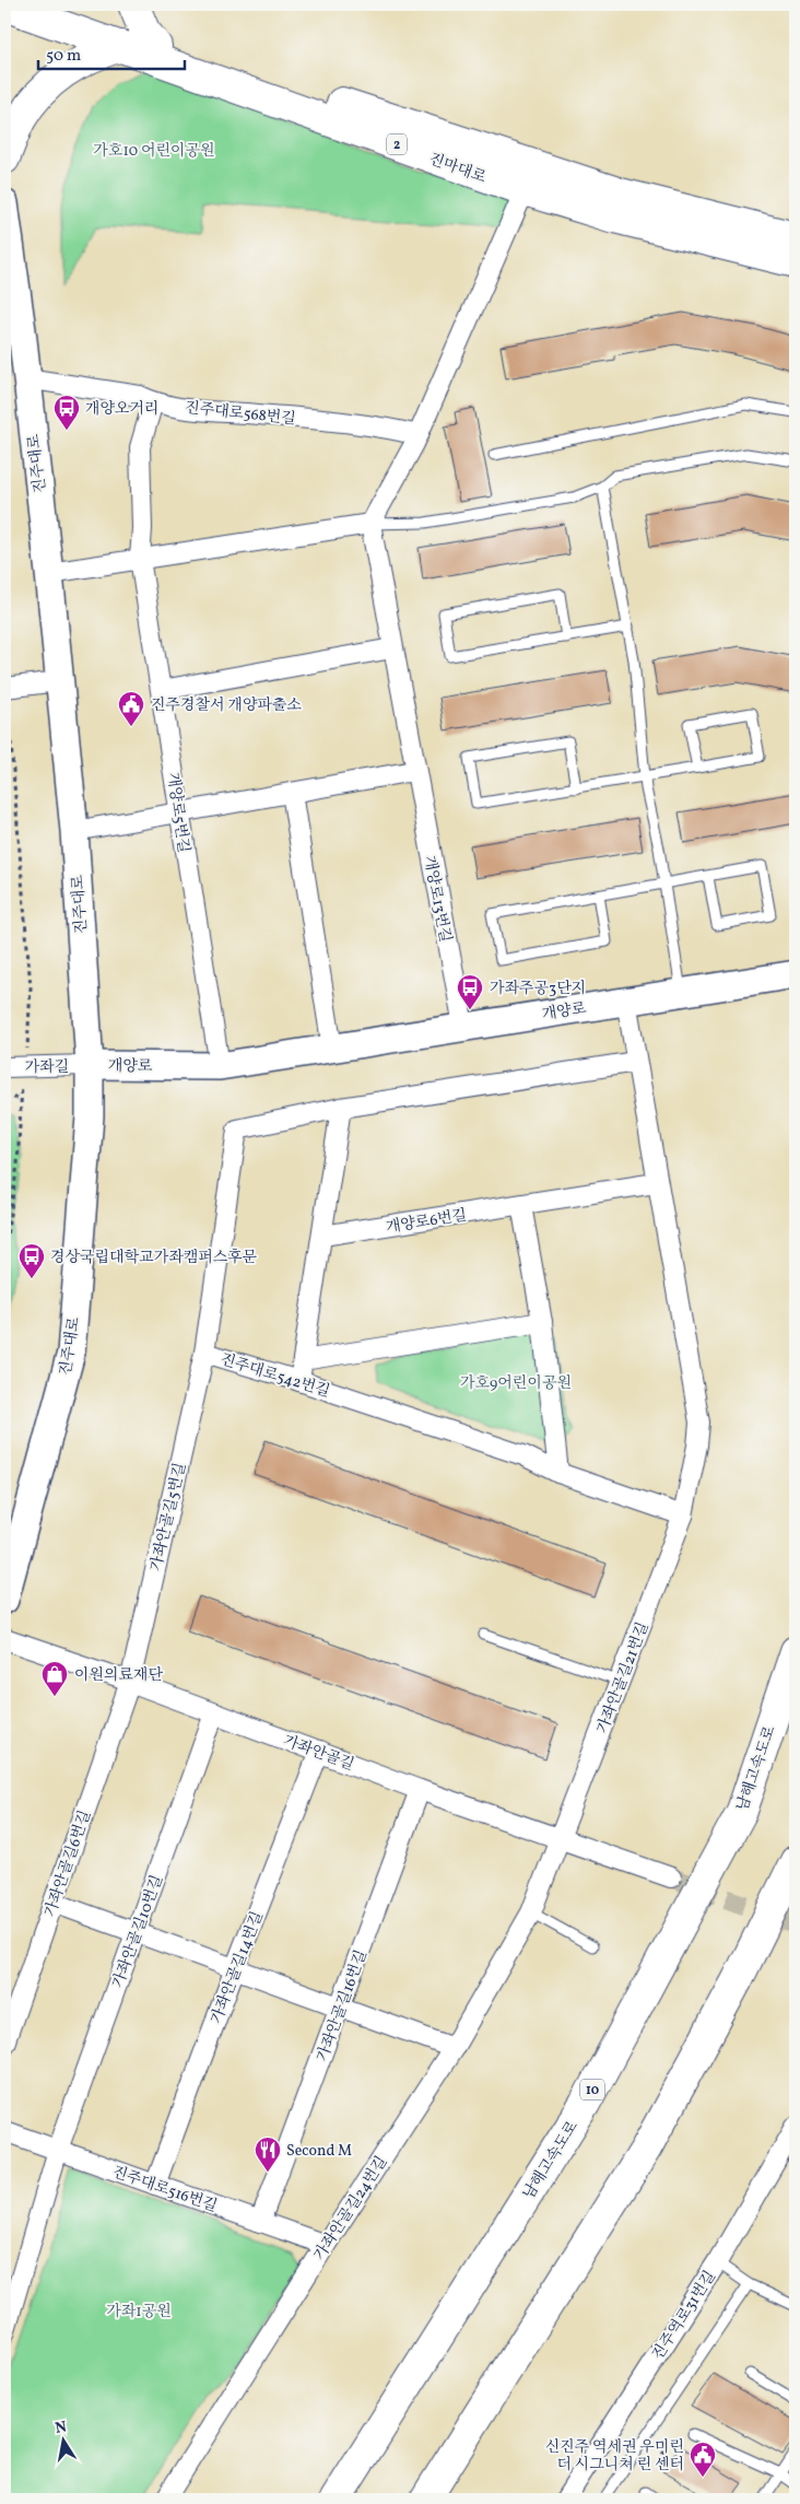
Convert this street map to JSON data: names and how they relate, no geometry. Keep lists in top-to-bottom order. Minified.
{"streets":{"highway":["2","진마대로","남해고속도로","10"],"street":["진주대로568번길","진주대로","개양로5번길","개양로13번길","개양로","가좌길","개양로6번길","진주대로542번길","가좌안골길5번길","가좌안골길21번길","가좌안골길","가좌안골길6번길","가좌안골길10번길","가좌안골길14번길","가좌안골길16번길","진주대로516번길","가좌안골길24번길","진주역로31번길"]},"crossings":[["진주대로568번길","진주대로"],["진주대로","개양로"],["진주대로","가좌길"],["개양로5번길","개양로"],["개양로13번길","개양로"],["개양로","가좌길"],["진주대로542번길","가좌안골길5번길"],["진주대로542번길","가좌안골길21번길"],["가좌안골길5번길","가좌안골길"],["가좌안골길5번길","가좌안골길6번길"],["가좌안골길21번길","가좌안골길"],["가좌안골길","가좌안골길6번길"],["가좌안골길","가좌안골길10번길"],["가좌안골길","가좌안골길14번길"],["가좌안골길","가좌안골길16번길"],["가좌안골길10번길","진주대로516번길"],["가좌안골길14번길","진주대로516번길"],["가좌안골길16번길","진주대로516번길"],["진주대로516번길","가좌안골길24번길"]],"parks":["가호10 어린이공원","가호9어린이공원","가좌1공원"],"places":{"bus stop":["개양오거리","가좌주공3단지","경상국립대학교가좌캠퍼스후문"],"public building":["진주경찰서 개양파출소","신진주 역세권 우미린 더 시그니쳐 린 센터"],"shop":["이원의료재단"],"restaurant":["Second M"]},"scale_bar":"50 m","north":"top"}
